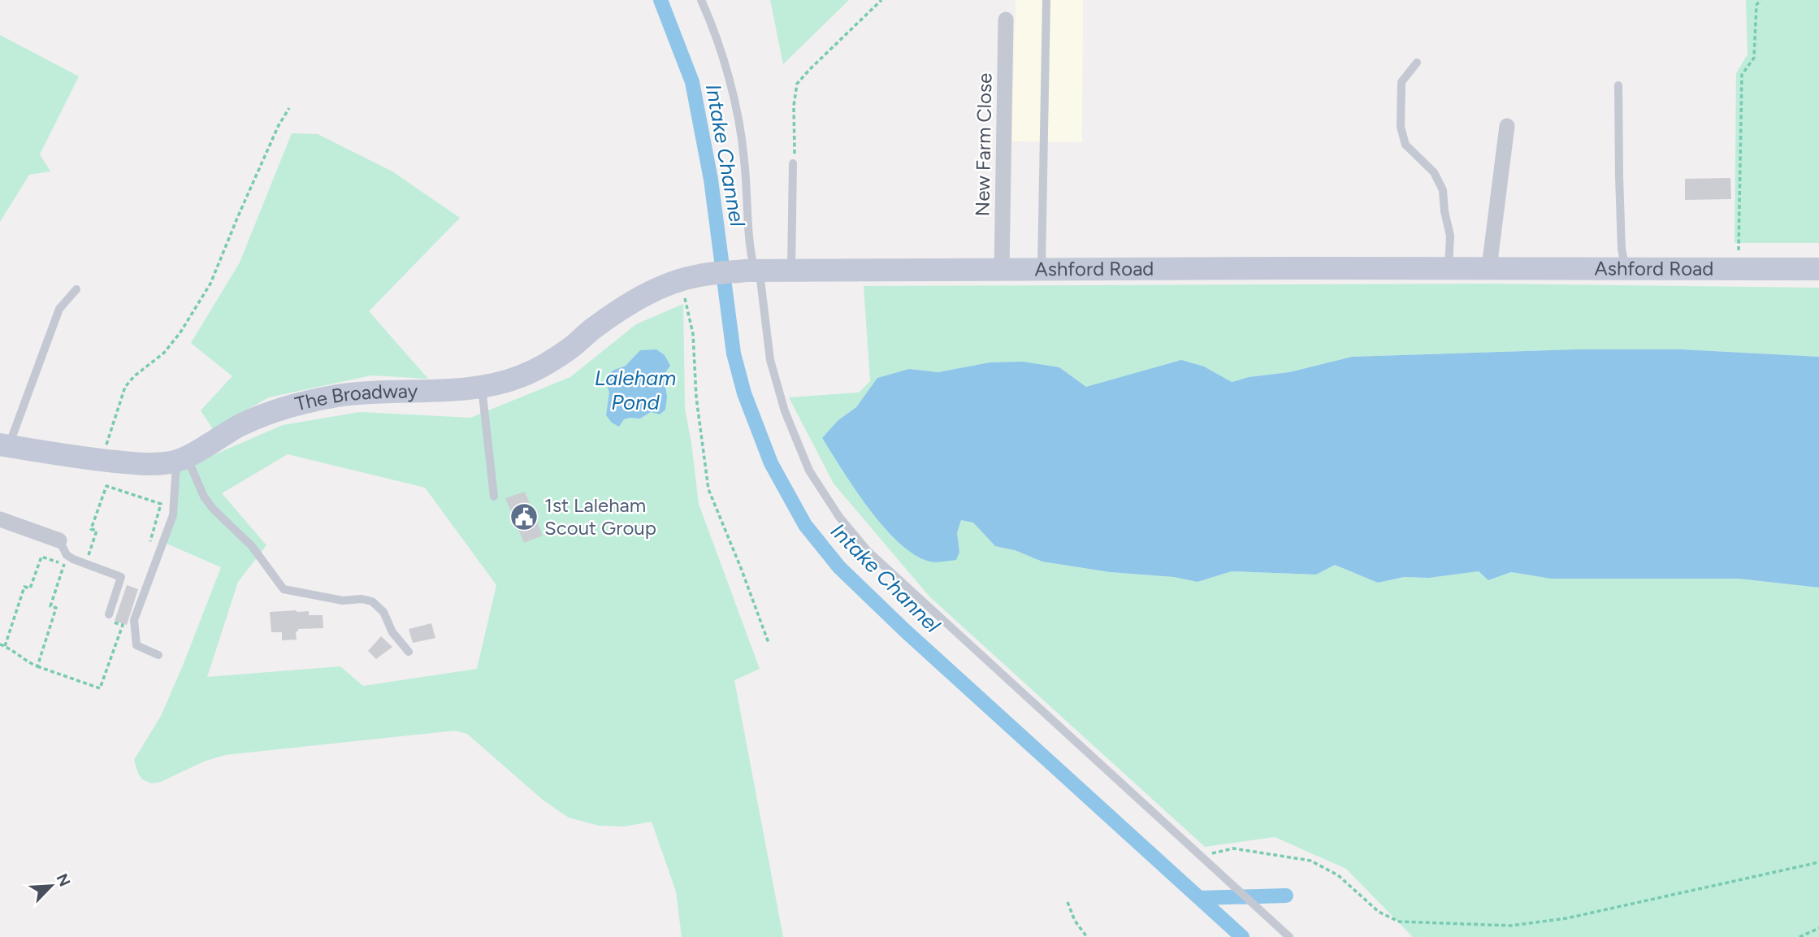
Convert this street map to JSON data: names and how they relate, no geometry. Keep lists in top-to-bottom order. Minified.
{"streets":{"main road":["Ashford Road","The Broadway"],"street":["New Farm Close"]},"crossings":[["New Farm Close","Ashford Road"],["Ashford Road","The Broadway"]],"water":["Intake Channel","Laleham Pond"],"places":{"public building":["1st Laleham Scout Group"]},"north":"top right"}
